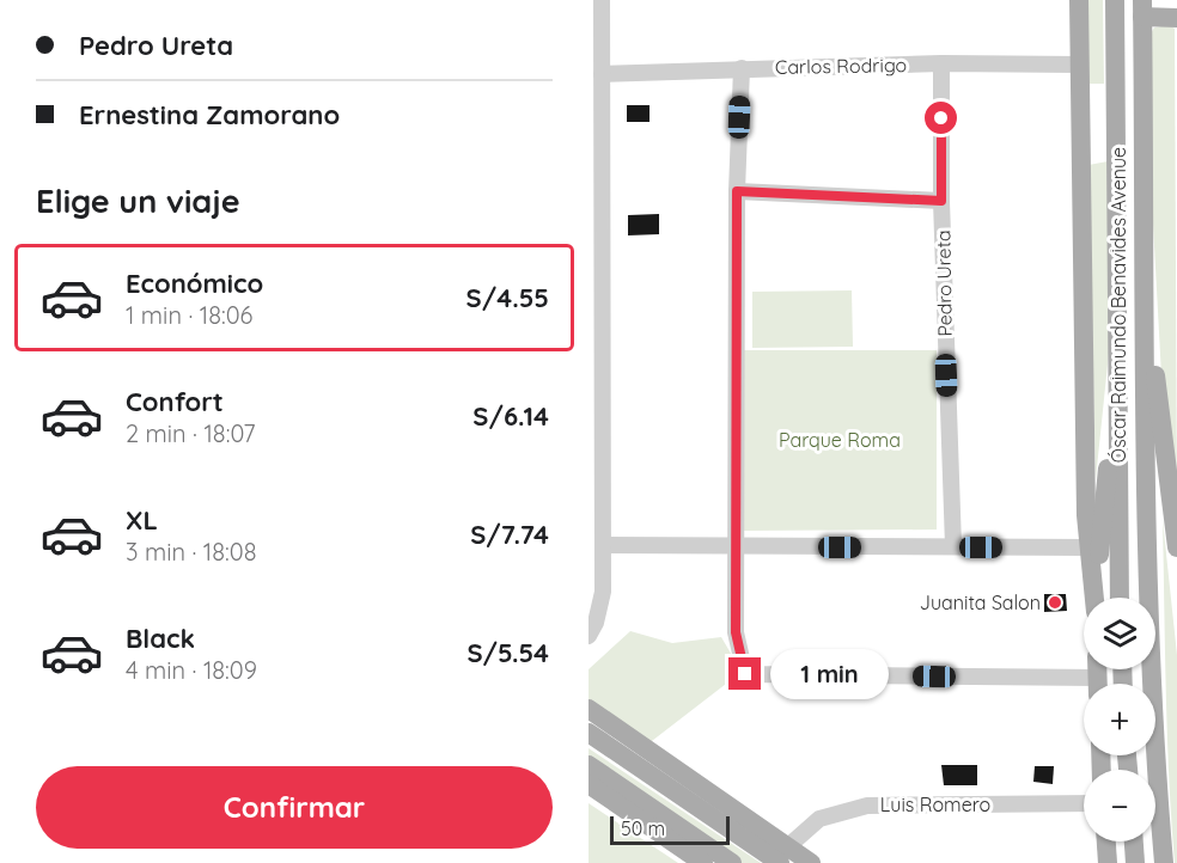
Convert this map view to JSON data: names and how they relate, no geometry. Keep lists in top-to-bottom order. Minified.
{"streets":{"main road":["Óscar Raimundo Benavides Avenue"],"street":["Carlos Rodrigo","Pedro Ureta","Luis Romero"]},"crossings":[["Carlos Rodrigo","Pedro Ureta"],["Carlos Rodrigo","Óscar Raimundo Benavides Avenue"]],"parks":["Parque Roma"],"places":["Juanita Salon"],"scale_bar":"50 m","page":{"banner":["Pedro Ureta","Ernestina Zamorano"],"heading":"Elige un viaje","list":[{"name":"Económico","note":"1 min · 18:06","value":"S/4.55"},{"name":"Confort","note":"2 min · 18:07","value":"S/6.14"},{"name":"XL","note":"3 min · 18:08","value":"S/7.74"},{"name":"Black","note":"4 min · 18:09","value":"S/5.54"}],"map_buttons":["+","−"],"bubble":"1 min","buttons":"Confirmar","scale":"50 m"}}
